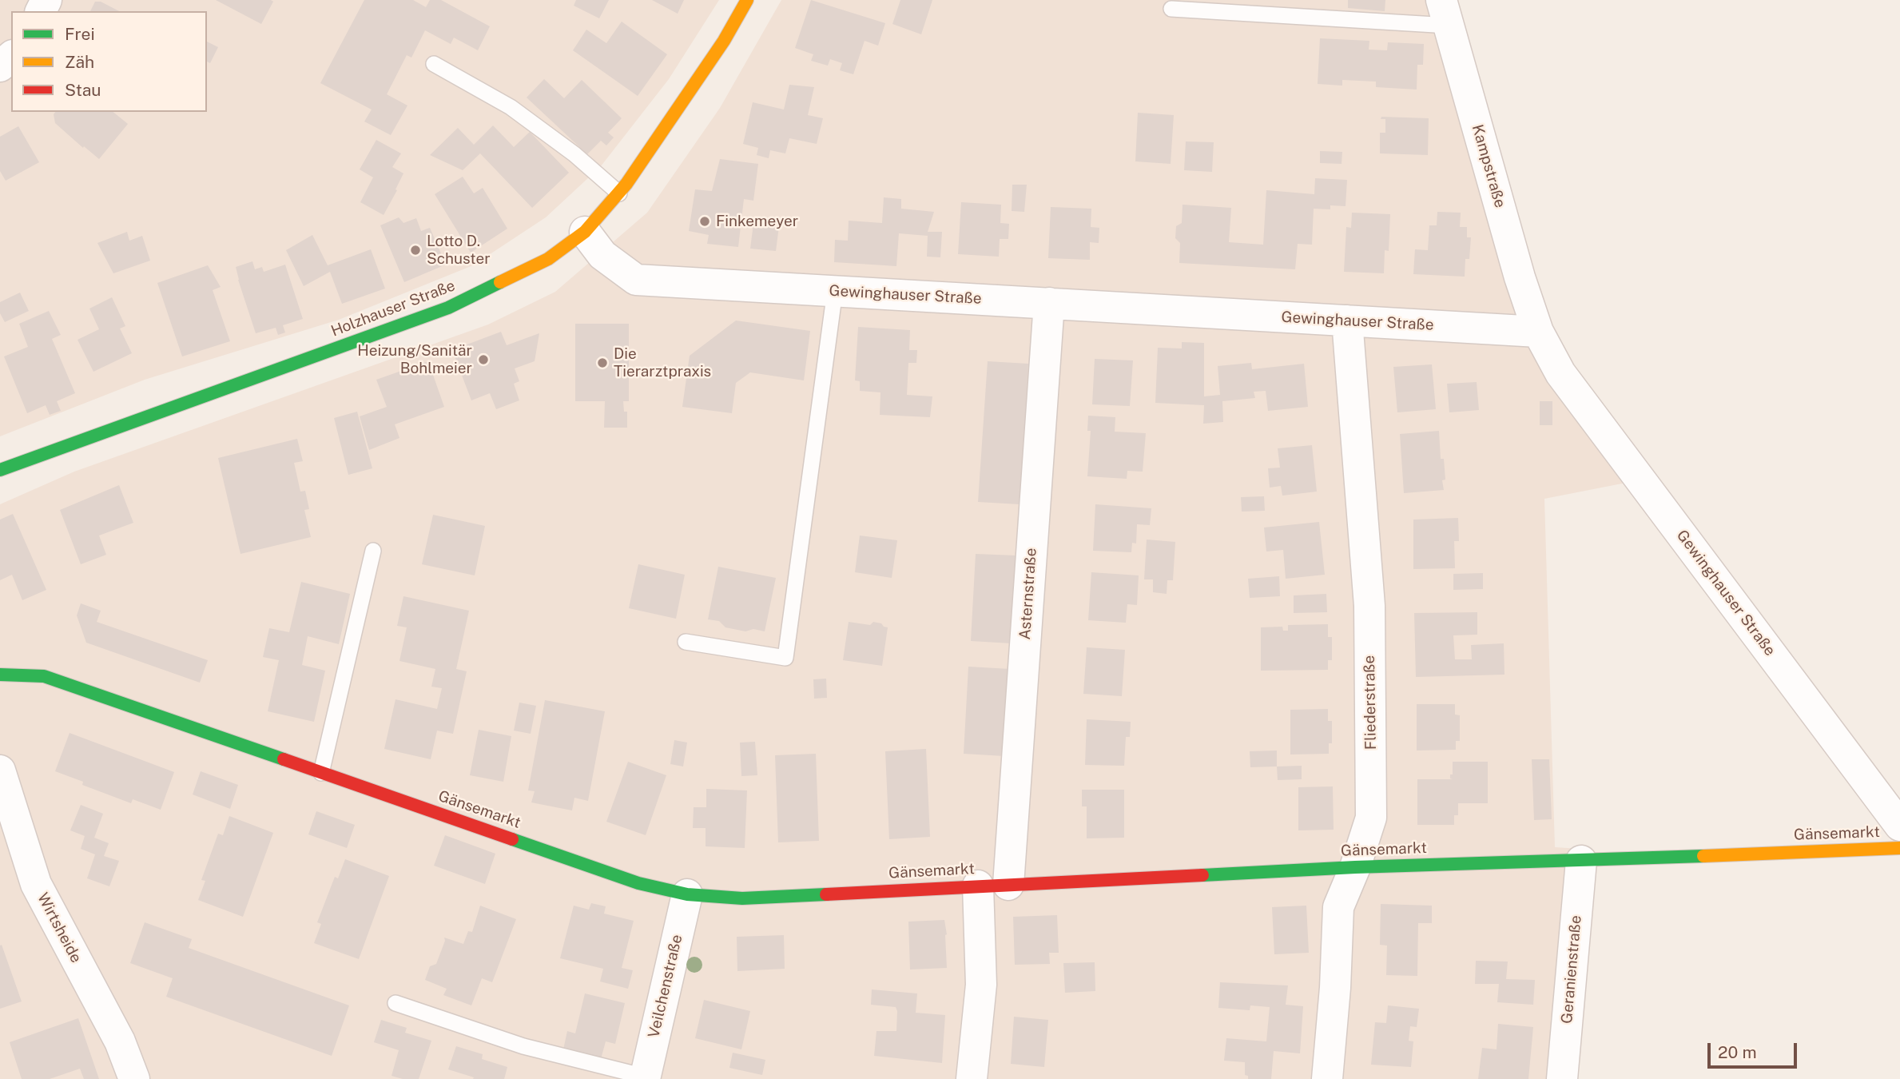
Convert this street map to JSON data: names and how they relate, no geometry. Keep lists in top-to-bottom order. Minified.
{"streets":{"street":["Kampstraße","Gewinghauser Straße","Holzhauser Straße","Asternstraße","Fliederstraße","Gänsemarkt","Wirtsheide","Geranienstraße","Veilchenstraße"]},"crossings":[["Kampstraße","Gewinghauser Straße"],["Gewinghauser Straße","Holzhauser Straße"],["Gewinghauser Straße","Asternstraße"],["Gewinghauser Straße","Fliederstraße"],["Asternstraße","Gänsemarkt"],["Fliederstraße","Gänsemarkt"],["Gänsemarkt","Geranienstraße"],["Gänsemarkt","Veilchenstraße"]],"places":["Finkemeyer","Lotto D. Schuster","Heizung/Sanitär Bohlmeier","Die Tierarztpraxis"],"legend":["Frei","Zäh","Stau"],"scale_bar":"20 m"}
